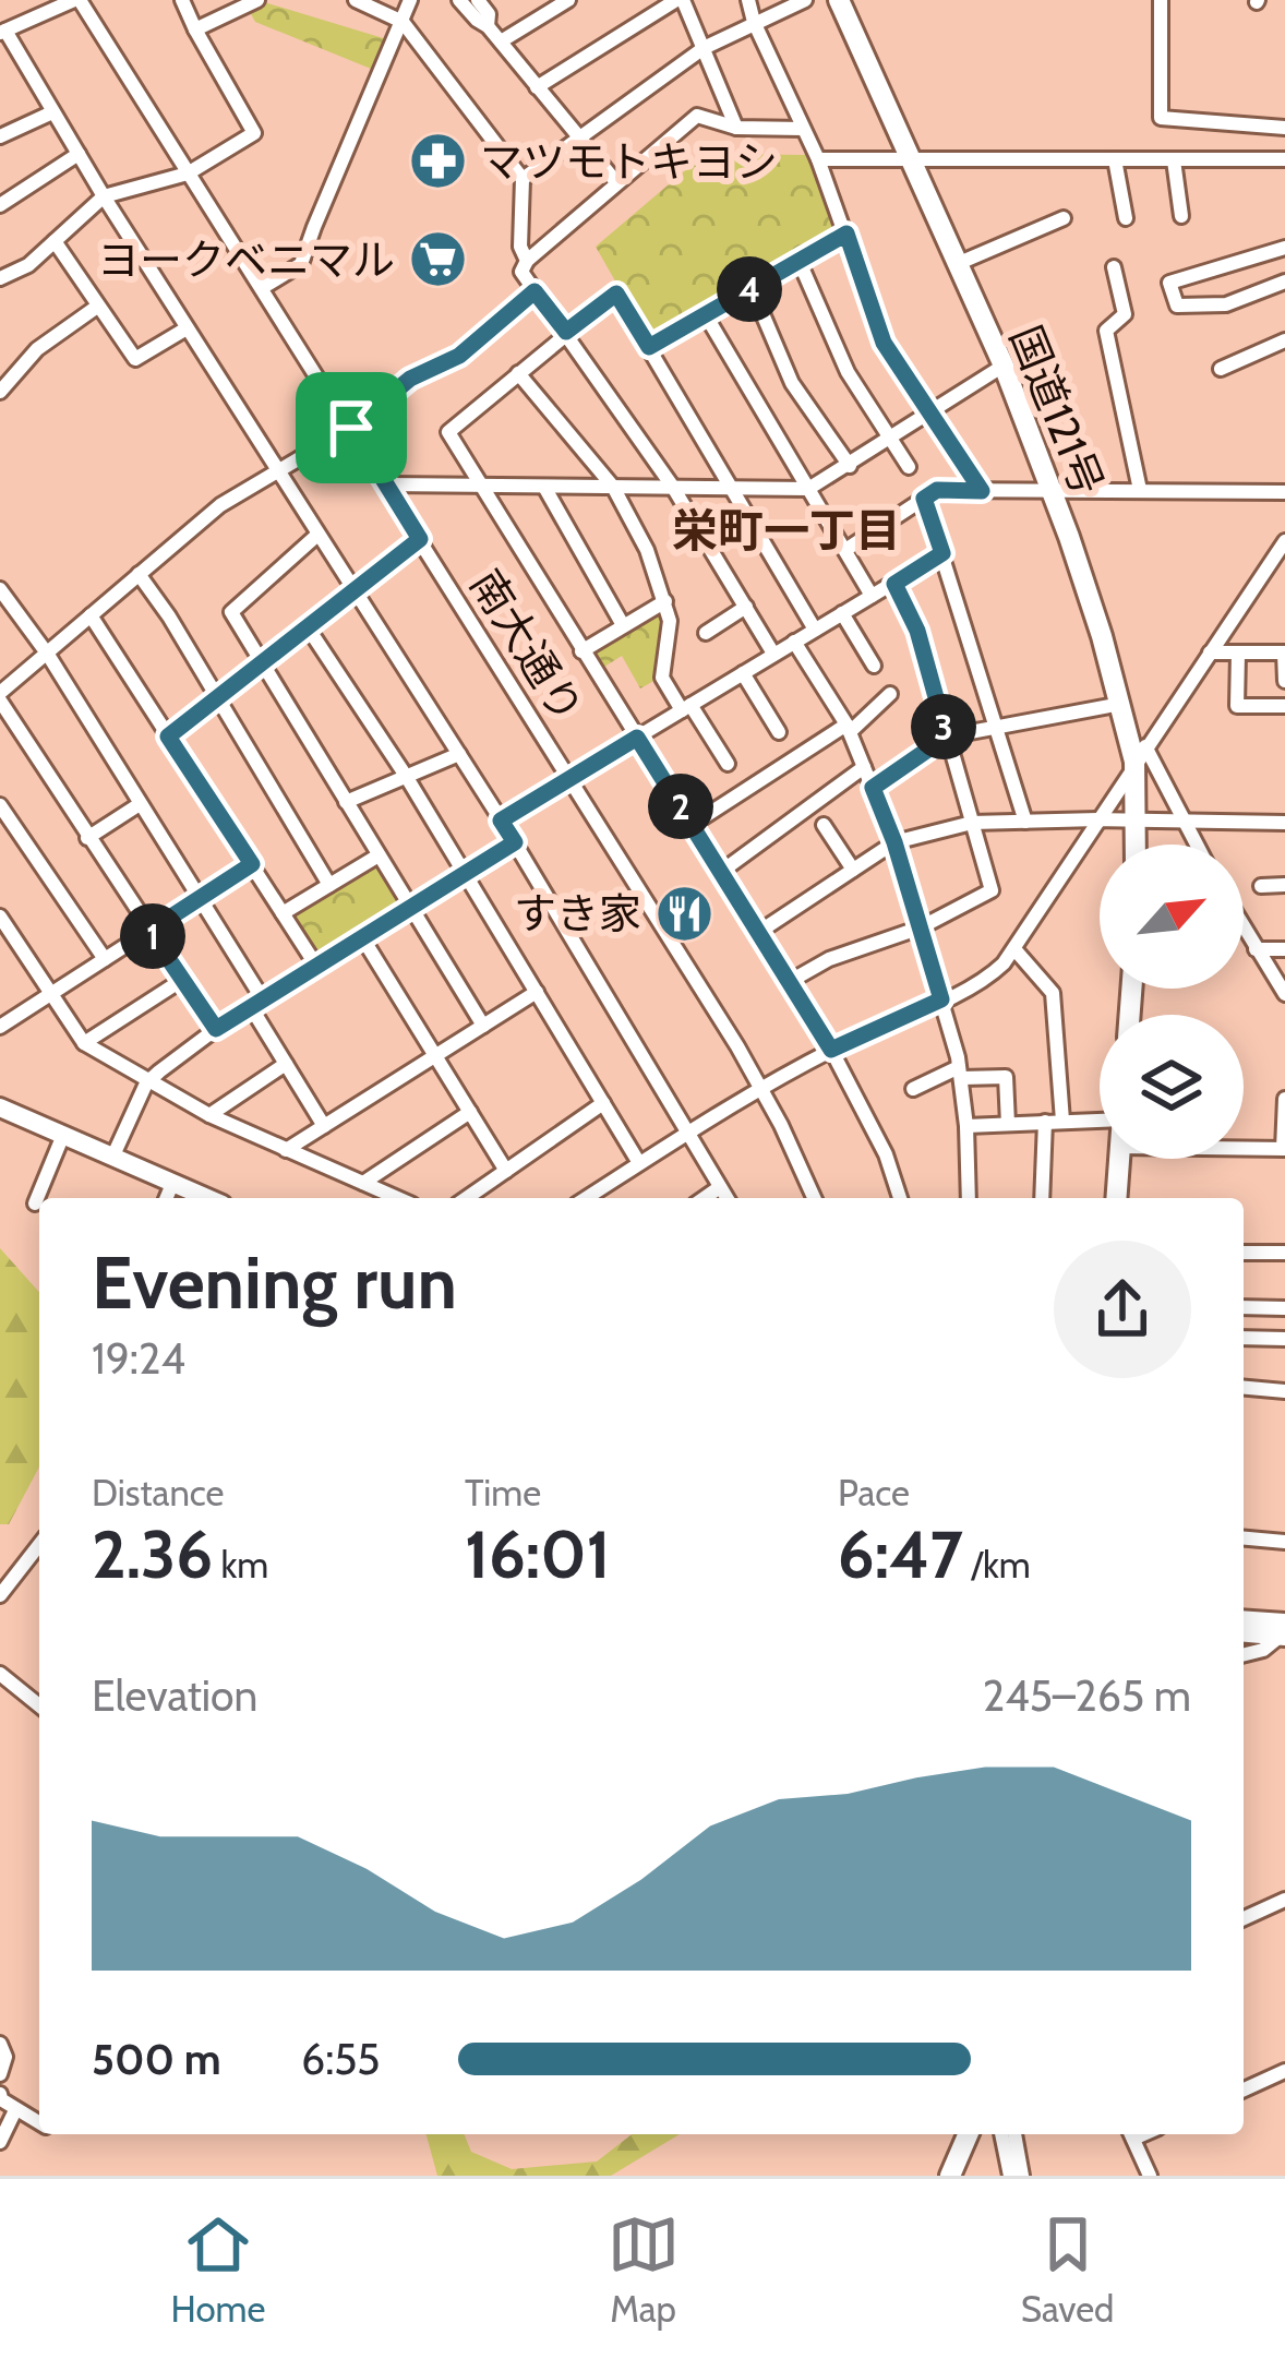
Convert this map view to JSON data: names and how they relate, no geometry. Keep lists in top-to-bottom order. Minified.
{"streets":{"highway":["国道121号"],"street":["南大通り"]},"districts":["栄町一丁目"],"places":{"pharmacy":["マツモトキヨシ"],"supermarket":["ヨークベニマル"],"restaurant":["すき家"]},"north":"top right","page":{"pins":["4","3","2","1"],"heading":["Evening run","19:24"],"stats":[["Distance","2.36 km"],["Time","16:01"],["Pace","6:47 /km"]],"chart":["Elevation","245–265 m"],"list":[{"name":"500 m","note":"6:55"}],"tabs":["Home","Map","Saved"]}}
